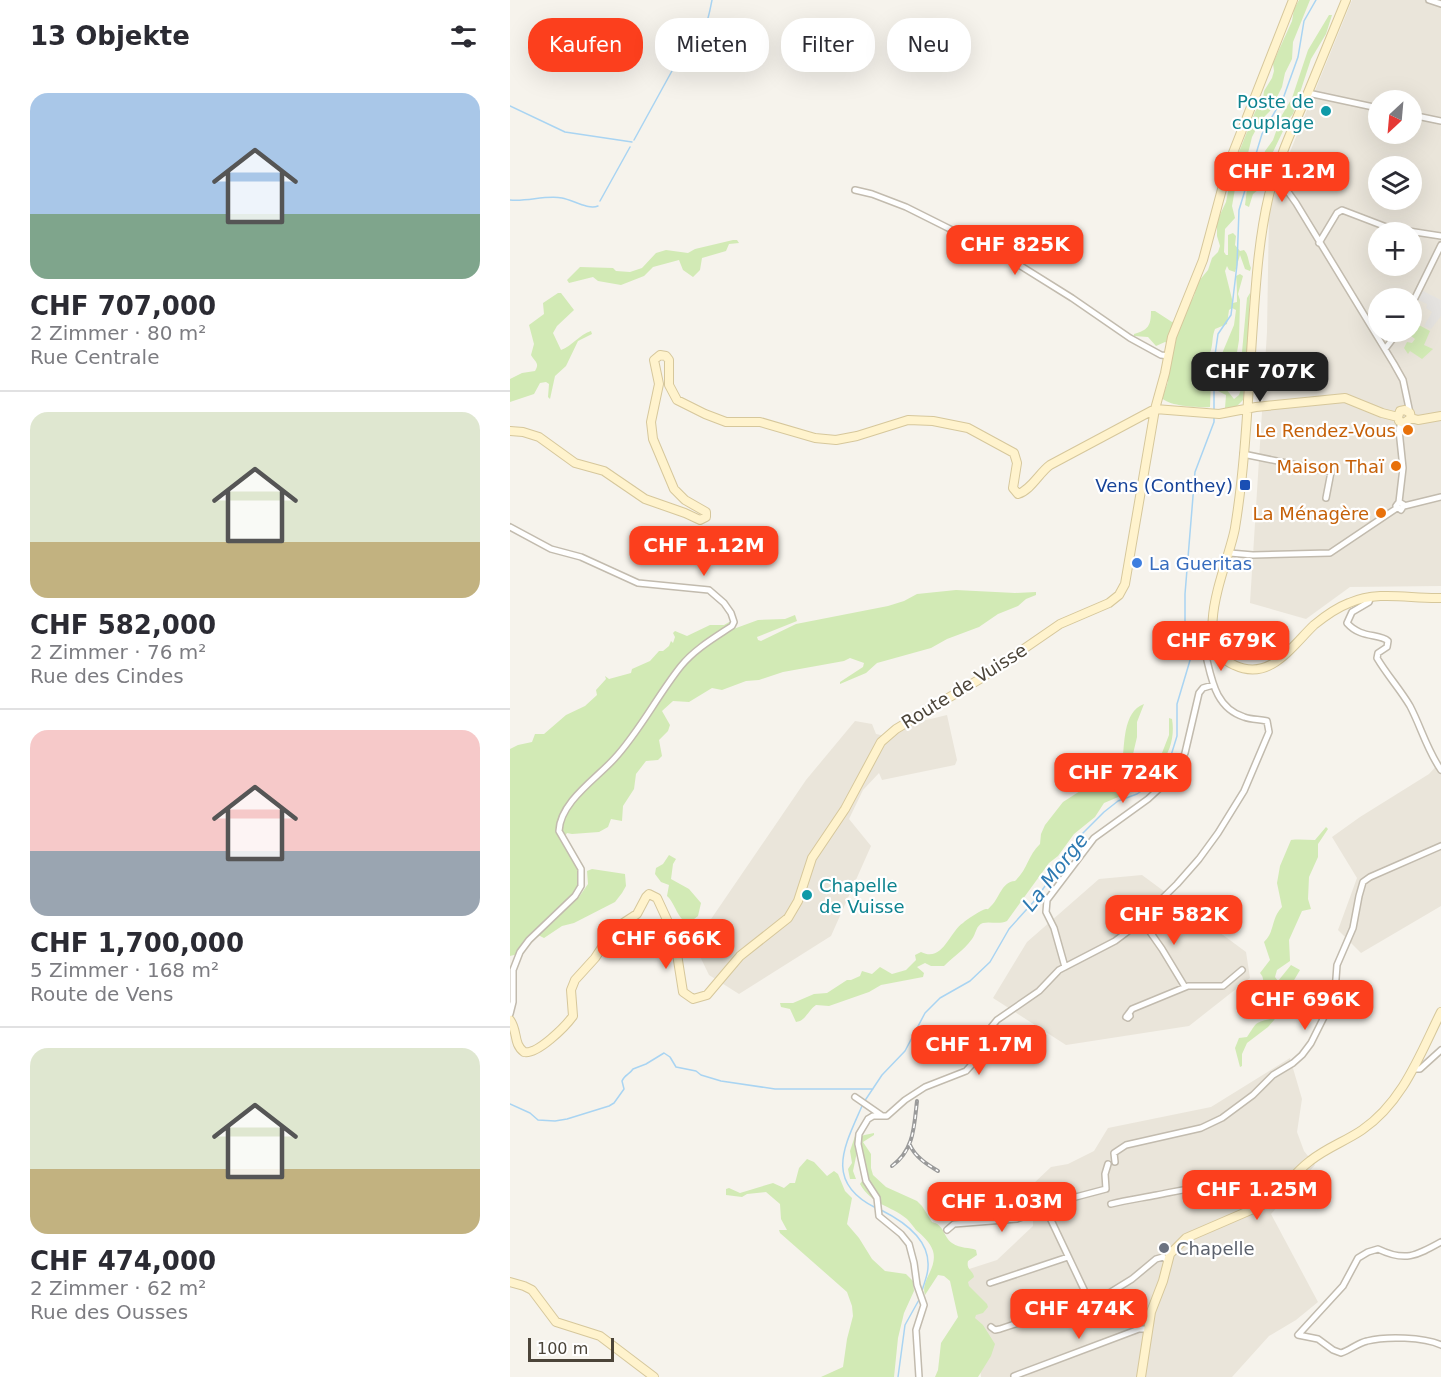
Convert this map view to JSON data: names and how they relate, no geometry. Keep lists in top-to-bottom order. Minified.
{"streets":{"street":["Route de Vuisse"]},"water":["La Morge"],"places":{"other":["Poste de couplage","Le Rendez-Vous","Maison Thaï","La Ménagère","La Gueritas","Chapelle de Vuisse","Chapelle"],"transit":["Vens (Conthey)"]},"scale_bar":"100 m","north":"bottom left","page":{"heading":"13 Objekte","chip":["Kaufen","Mieten","Filter","Neu"],"list":[{"name":"CHF 707,000","note":"2 Zimmer · 80 m² · Rue Centrale"},{"name":"CHF 582,000","note":"2 Zimmer · 76 m² · Rue des Cindes"},{"name":"CHF 1,700,000","note":"5 Zimmer · 168 m² · Route de Vens"},{"name":"CHF 474,000","note":"2 Zimmer · 62 m² · Rue des Ousses"}],"map_buttons":["+","−"],"price":["CHF 1.2M","CHF 825K","CHF 707K","CHF 1.12M","CHF 679K","CHF 724K","CHF 582K","CHF 666K","CHF 696K","CHF 1.7M","CHF 1.25M","CHF 1.03M","CHF 474K"],"scale":"100 m"}}
